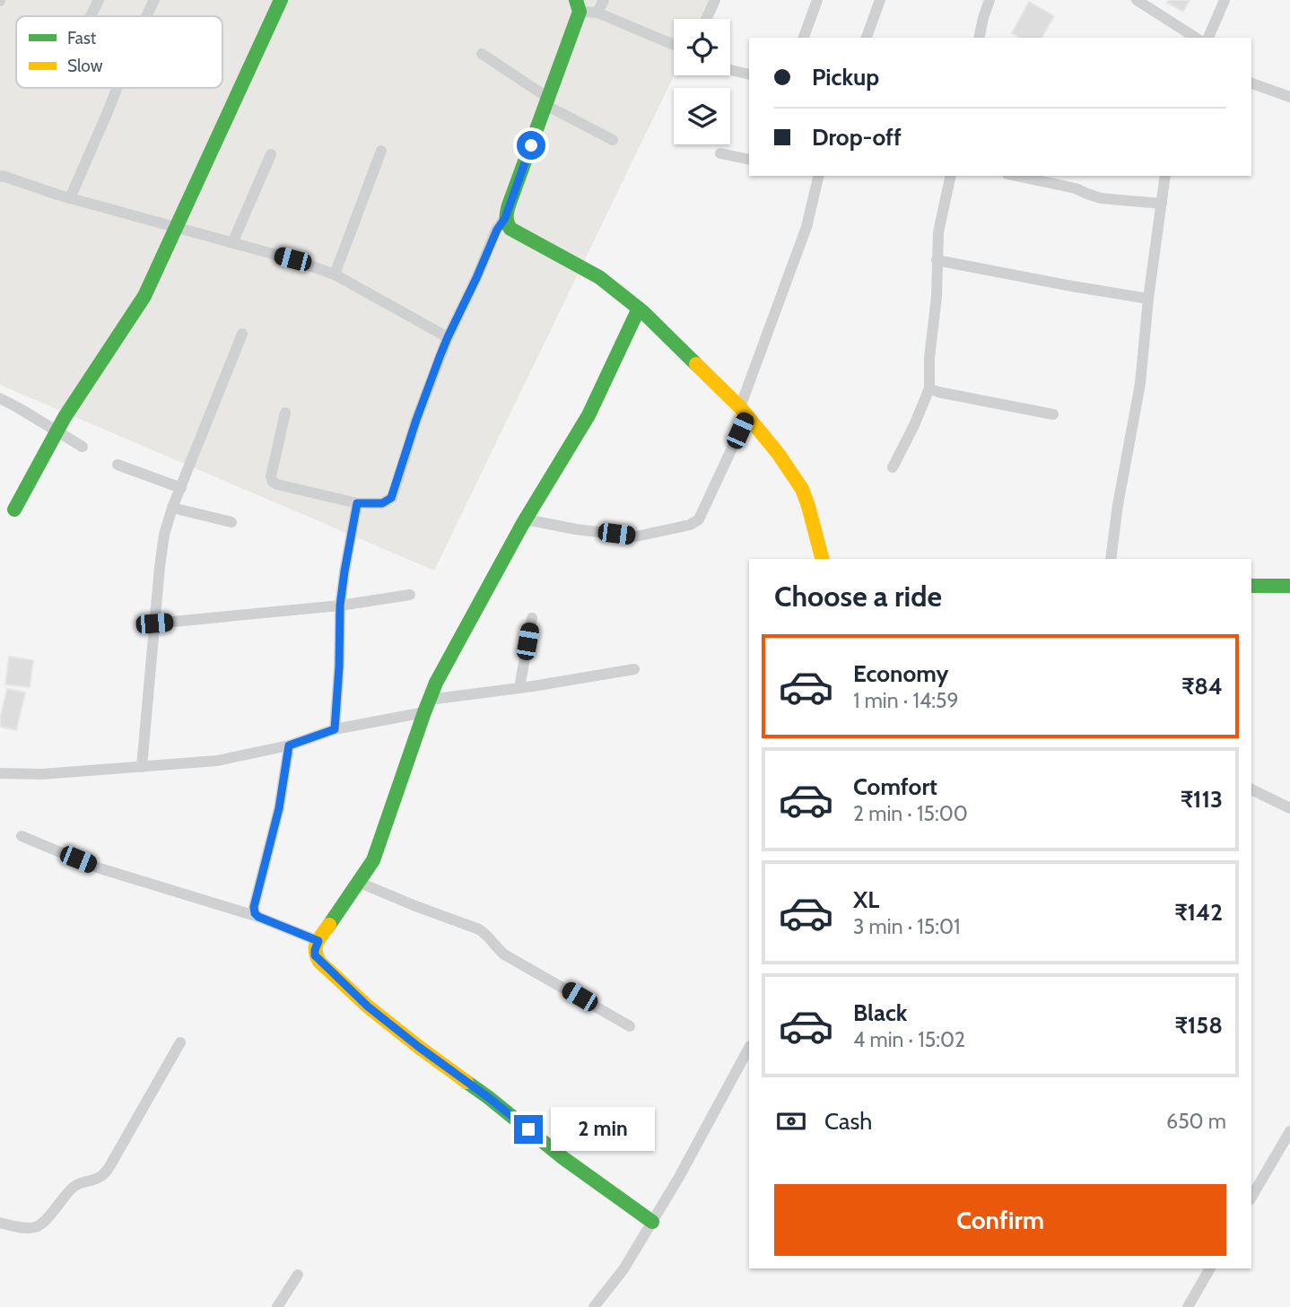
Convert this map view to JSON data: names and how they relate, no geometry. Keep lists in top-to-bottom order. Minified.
{"legend":["Fast","Slow"],"page":{"banner":["Pickup","Drop-off"],"heading":"Choose a ride","list":[{"name":"Economy","note":"1 min · 14:59","value":"₹84"},{"name":"Comfort","note":"2 min · 15:00","value":"₹113"},{"name":"XL","note":"3 min · 15:01","value":"₹142"},{"name":"Black","note":"4 min · 15:02","value":"₹158"}],"pay":["Cash","650 m"],"bubble":"2 min","buttons":"Confirm"}}
